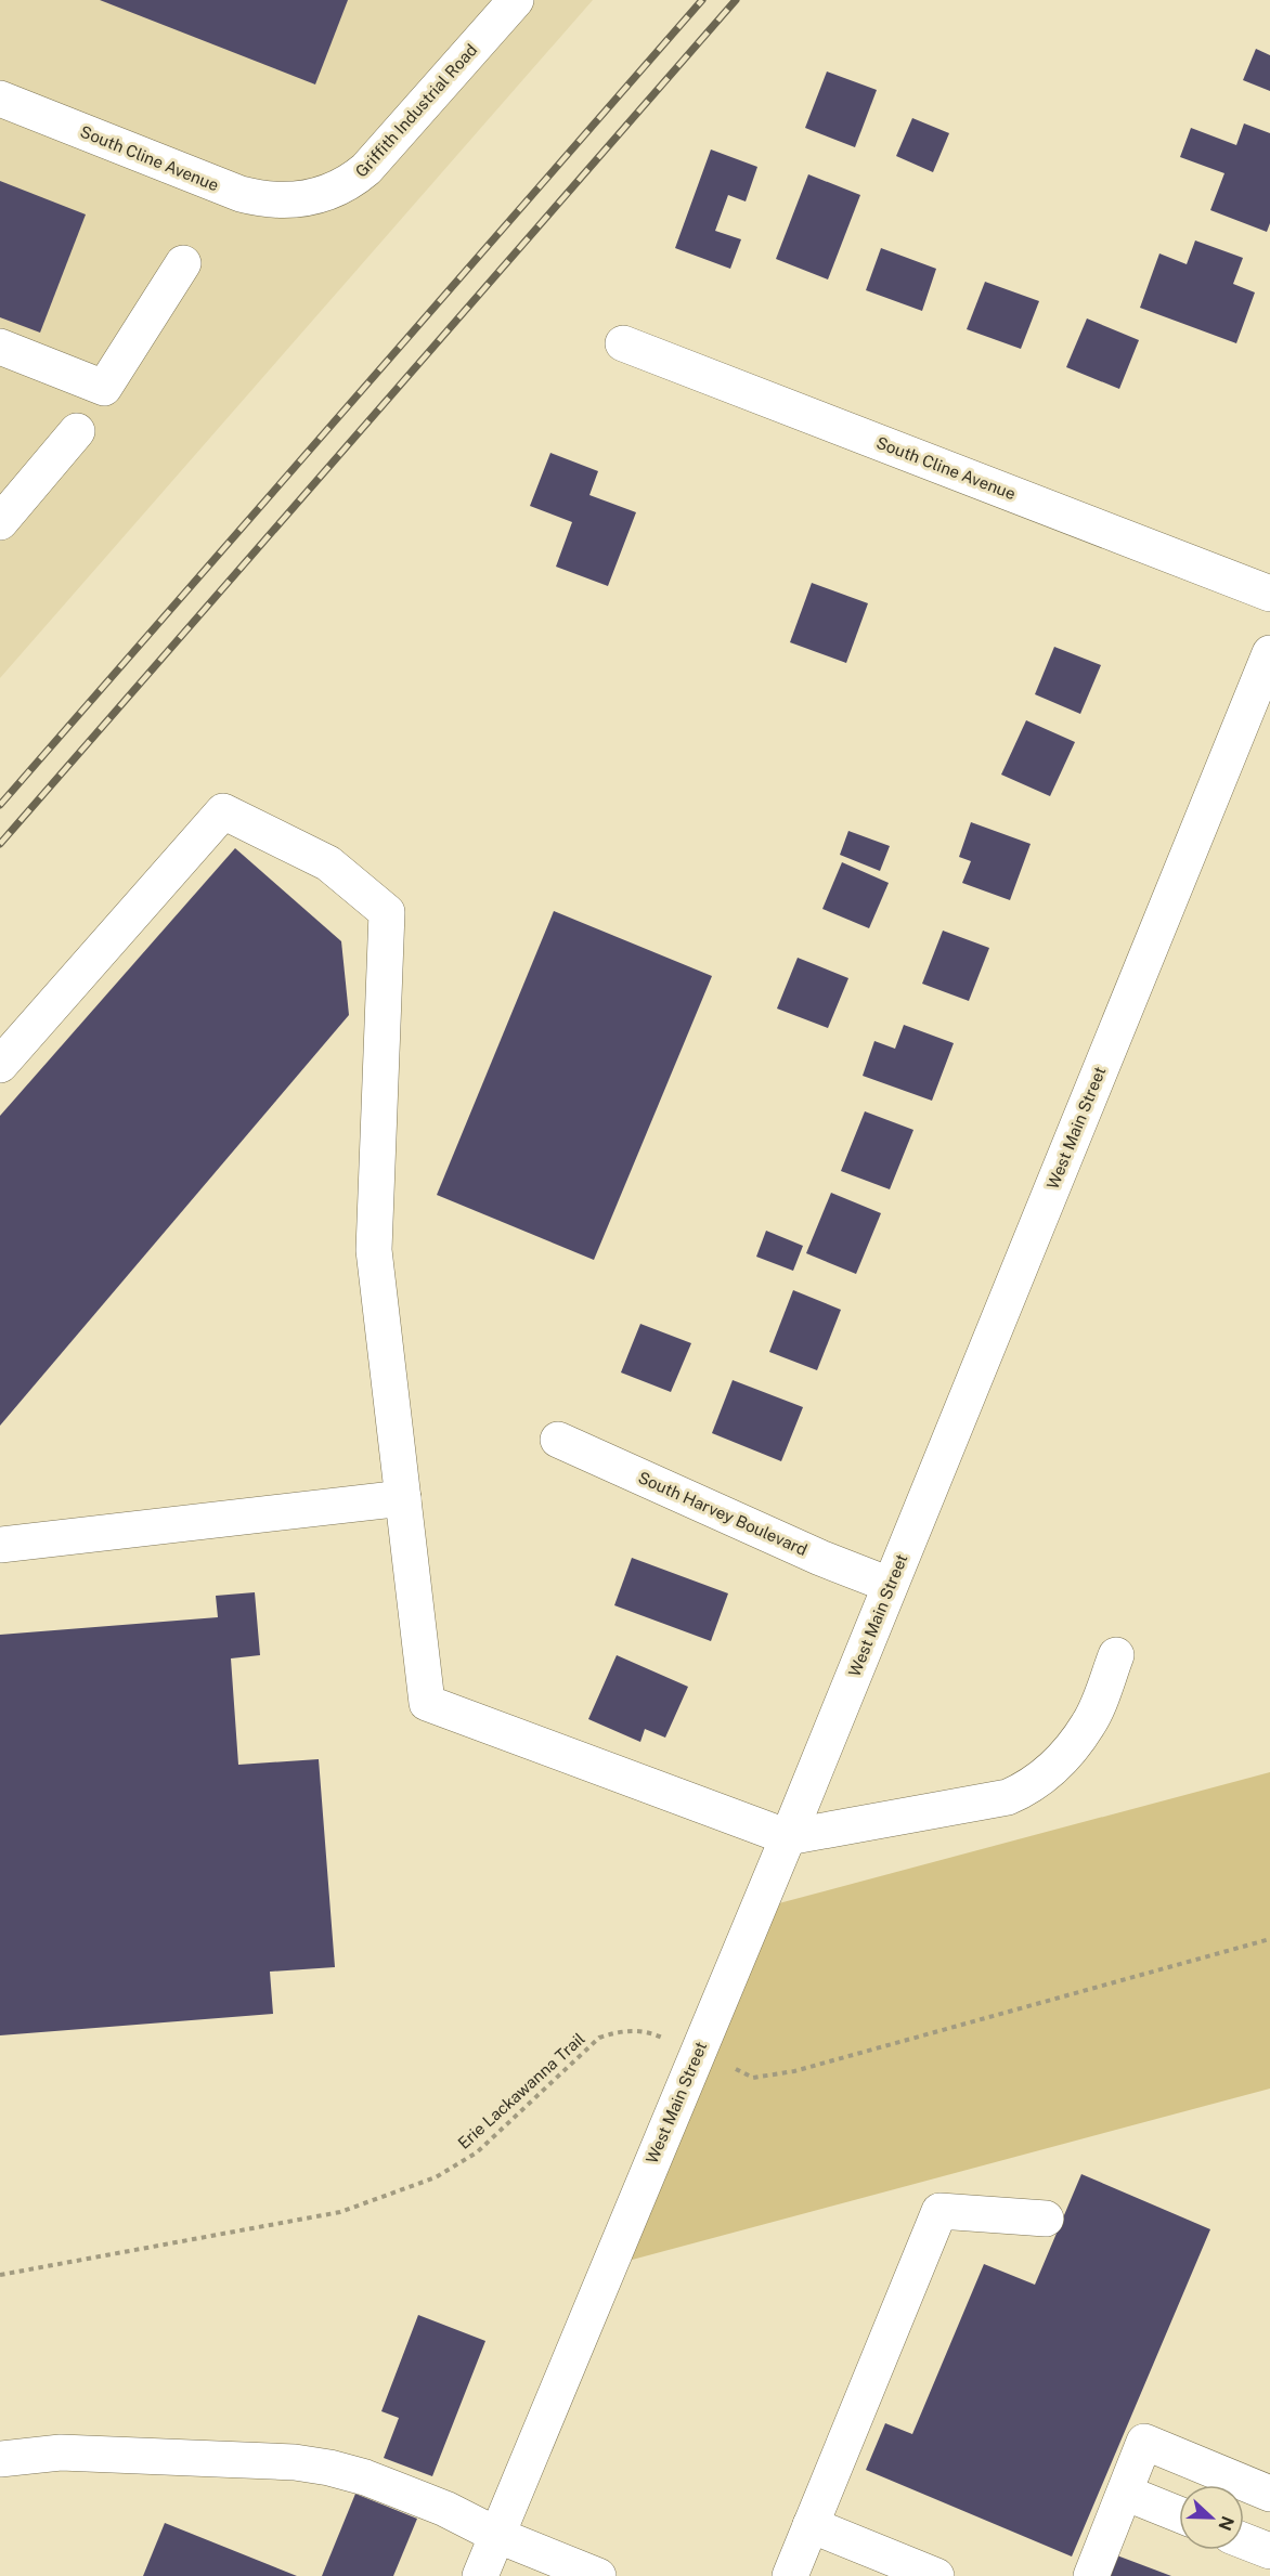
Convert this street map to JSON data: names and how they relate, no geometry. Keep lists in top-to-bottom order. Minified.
{"streets":{"street":["Griffith Industrial Road","South Cline Avenue","West Main Street","South Harvey Boulevard"],"path":["Erie Lackawanna Trail"]},"crossings":[["Griffith Industrial Road","South Cline Avenue"],["West Main Street","South Harvey Boulevard"]],"north":"right"}
